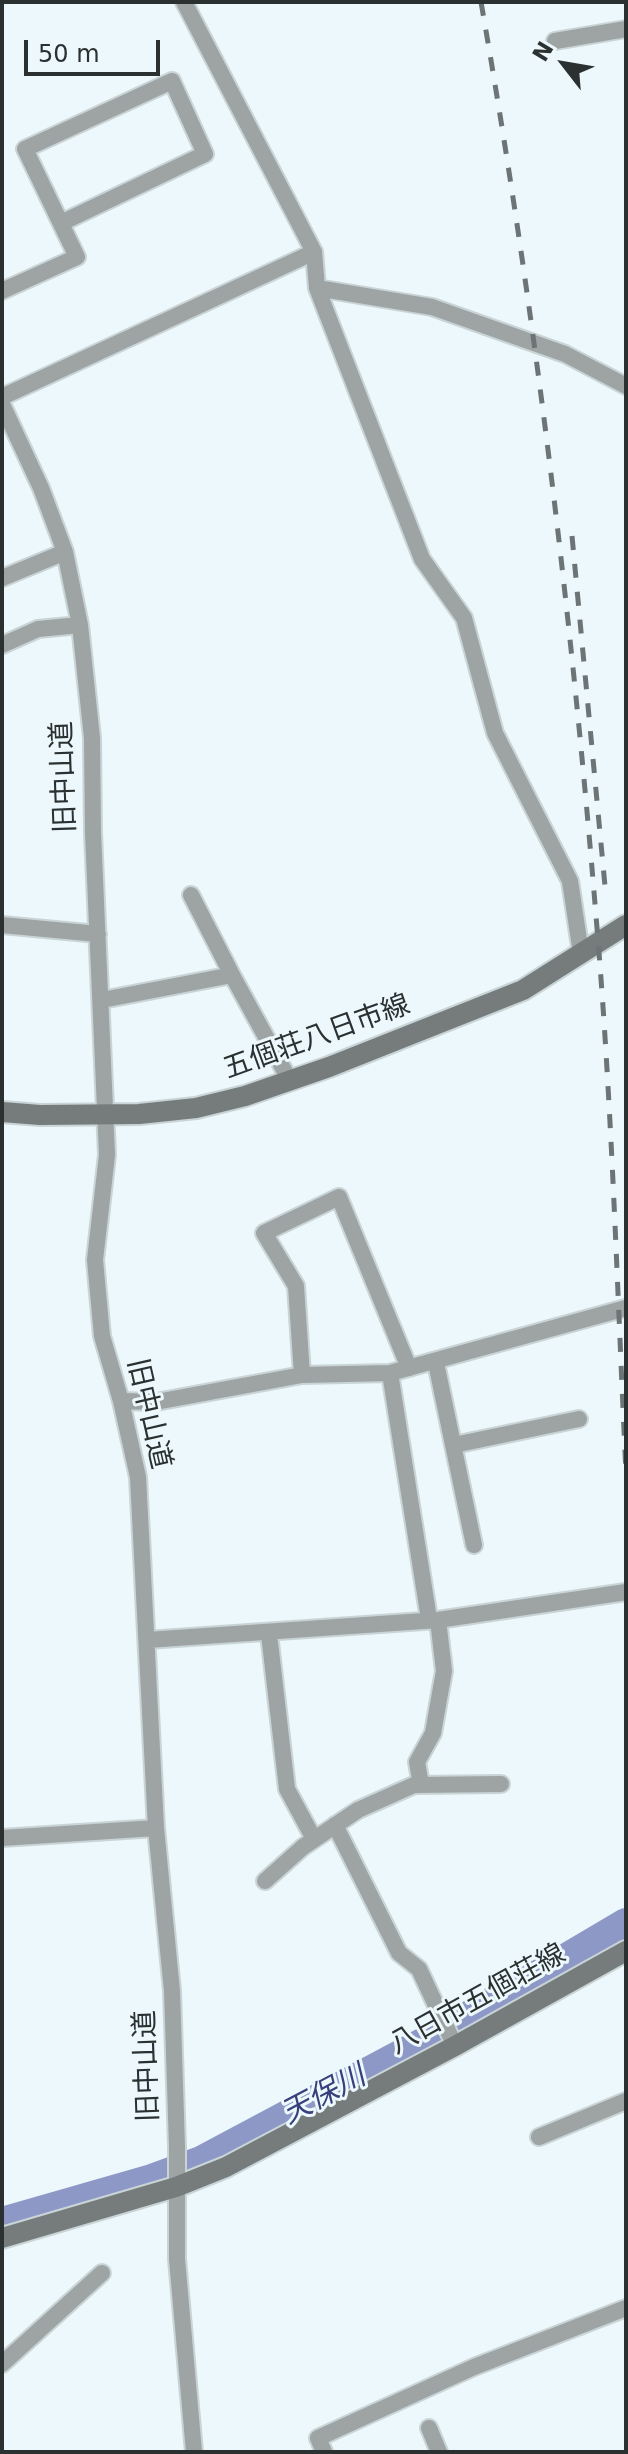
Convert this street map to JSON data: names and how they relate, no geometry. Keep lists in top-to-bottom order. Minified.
{"streets":{"main road":["五個荘八日市線","八日市五個荘線"],"street":["旧中山道"]},"crossings":[["旧中山道","五個荘八日市線"],["旧中山道","八日市五個荘線"]],"water":["天保川"],"scale_bar":"50 m","north":"top left"}
